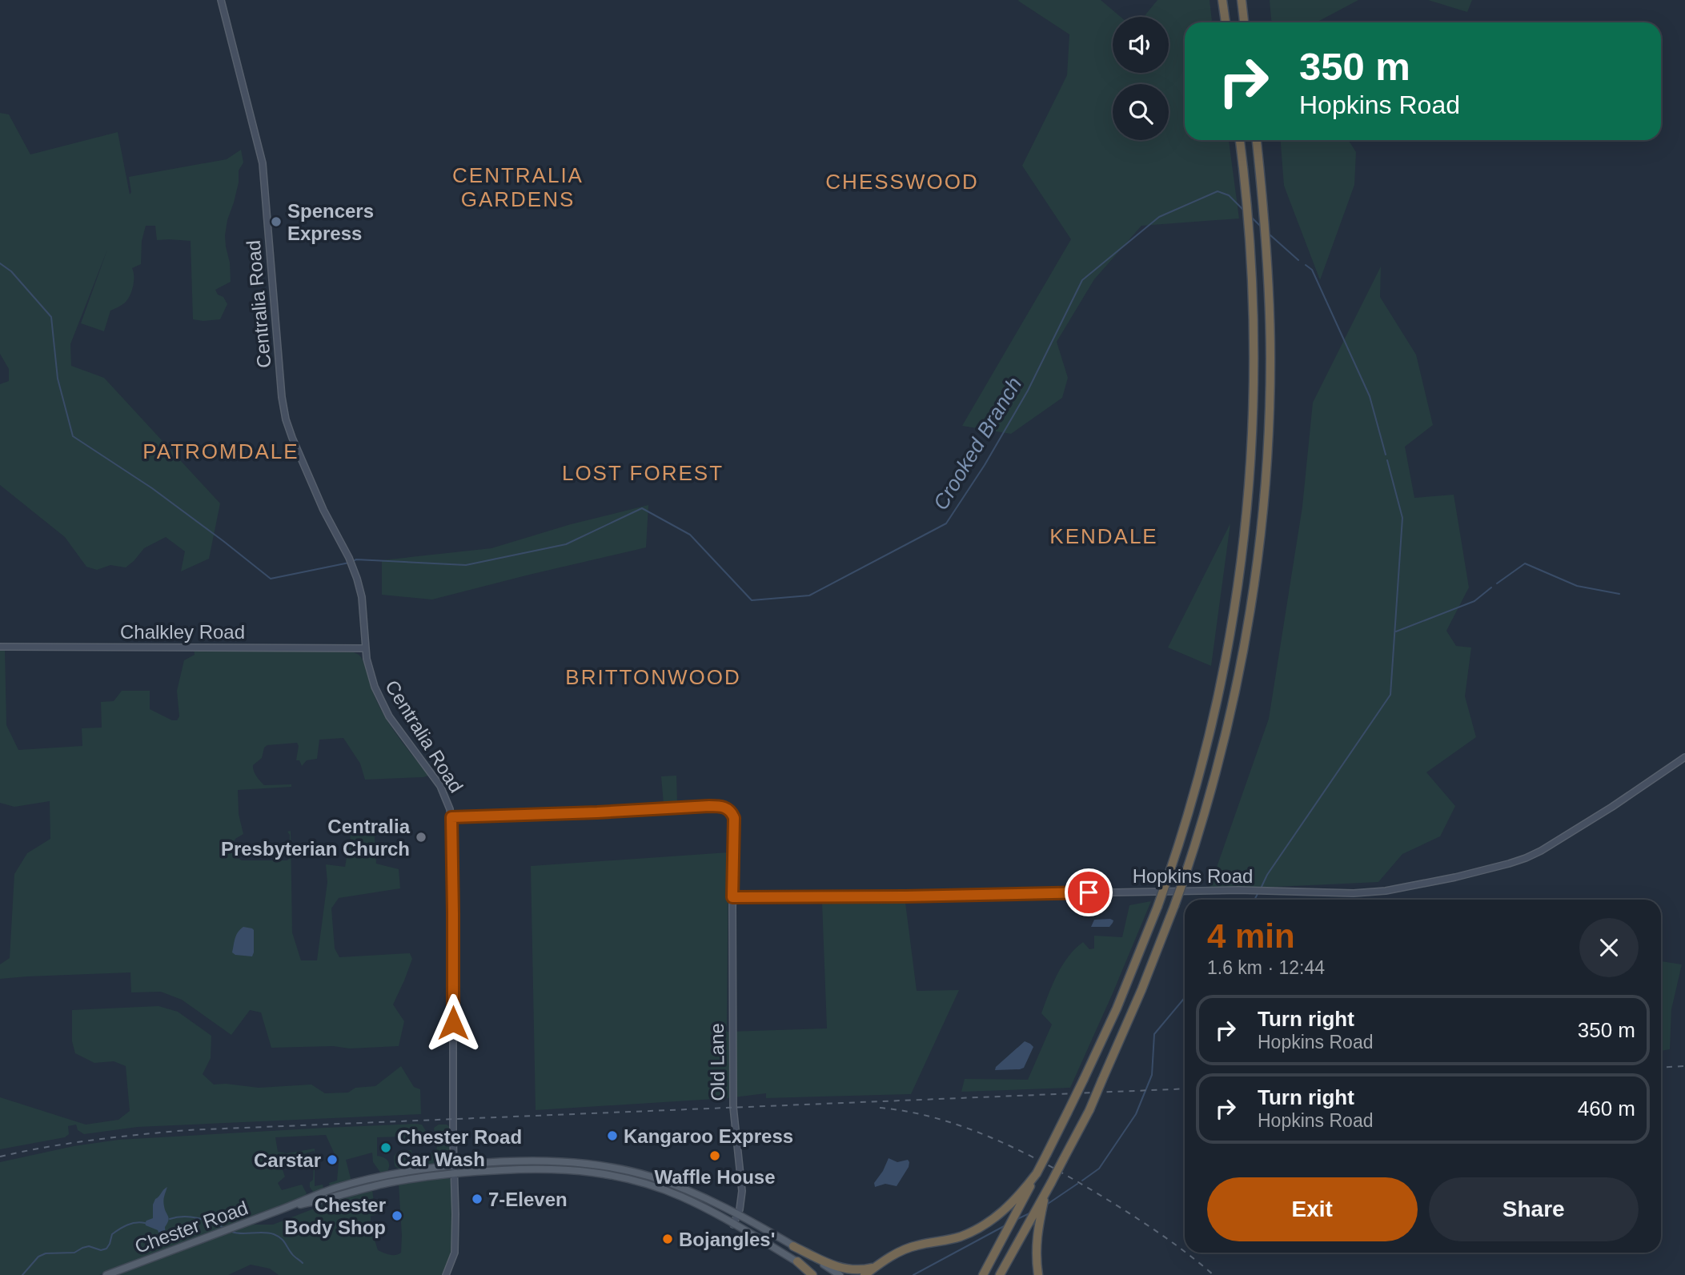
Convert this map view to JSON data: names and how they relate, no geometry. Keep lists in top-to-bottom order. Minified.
{"streets":{"main road":["Centralia Road","Chalkley Road","Hopkins Road","Old Lane","Chester Road"]},"crossings":[["Centralia Road","Chalkley Road"],["Centralia Road","Chester Road"],["Hopkins Road","Old Lane"],["Old Lane","Chester Road"]],"districts":["CENTRALIA GARDENS","CHESSWOOD","PATROMDALE","LOST FOREST","KENDALE","BRITTONWOOD"],"water":["Crooked Branch"],"places":["Spencers Express","Centralia Presbyterian Church","Kangaroo Express","Chester Road Car Wash","Waffle House","Carstar","7-Eleven","Chester Body Shop","Bojangles'"],"page":{"turn":["350 m","Hopkins Road"],"heading":["4 min","1.6 km · 12:44"],"list":[{"name":"Turn right","note":"Hopkins Road","value":"350 m"},{"name":"Turn right","note":"Hopkins Road","value":"460 m"}],"buttons":["Exit","Share"]}}
